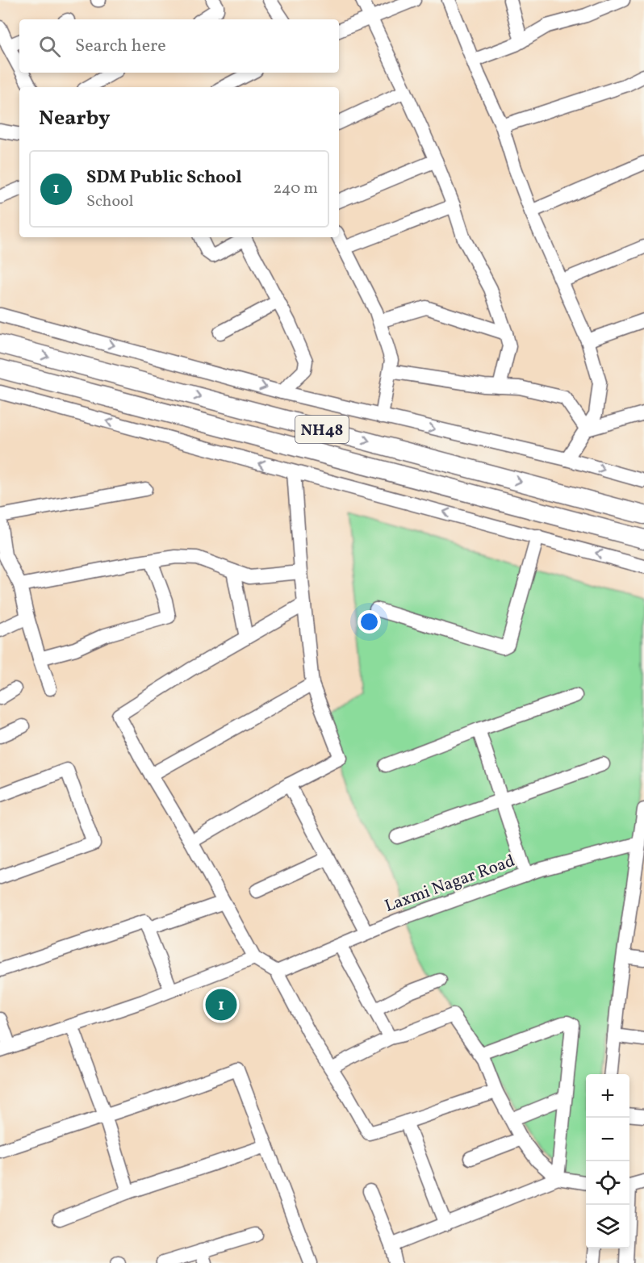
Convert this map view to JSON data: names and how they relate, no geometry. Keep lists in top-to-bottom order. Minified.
{"streets":{"highway":["NH48"],"street":["Laxmi Nagar Road"]},"page":{"search":"Search here","heading":"Nearby","list":[{"mark":"1","name":"SDM Public School","note":"School","value":"240 m"}],"pins":"1","map_buttons":["+","−"]}}
